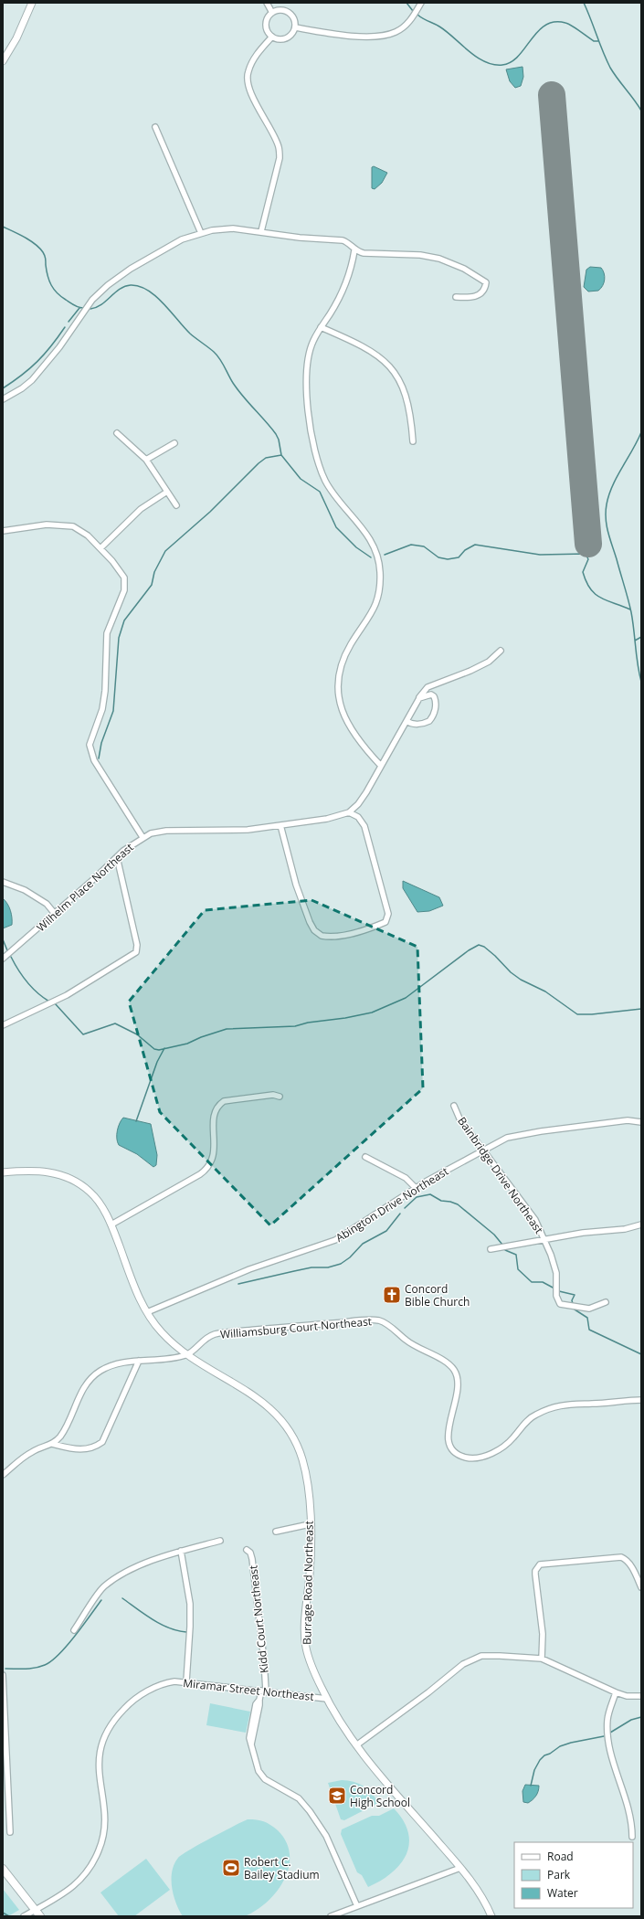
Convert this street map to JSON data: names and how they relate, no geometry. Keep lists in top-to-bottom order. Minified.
{"streets":{"street":["Wilhelm Place Northeast","Bainbridge Drive Northeast","Abington Drive Northeast","Williamsburg Court Northeast","Burrage Road Northeast","Kidd Court Northeast","Miramar Street Northeast"]},"crossings":[["Bainbridge Drive Northeast","Abington Drive Northeast"],["Abington Drive Northeast","Burrage Road Northeast"],["Williamsburg Court Northeast","Burrage Road Northeast"],["Burrage Road Northeast","Miramar Street Northeast"],["Kidd Court Northeast","Miramar Street Northeast"]],"places":{"church":["Concord Bible Church"],"school or university":["Concord High School"],"sports":["Robert C. Bailey Stadium"]},"legend":["Road","Park","Water"]}
